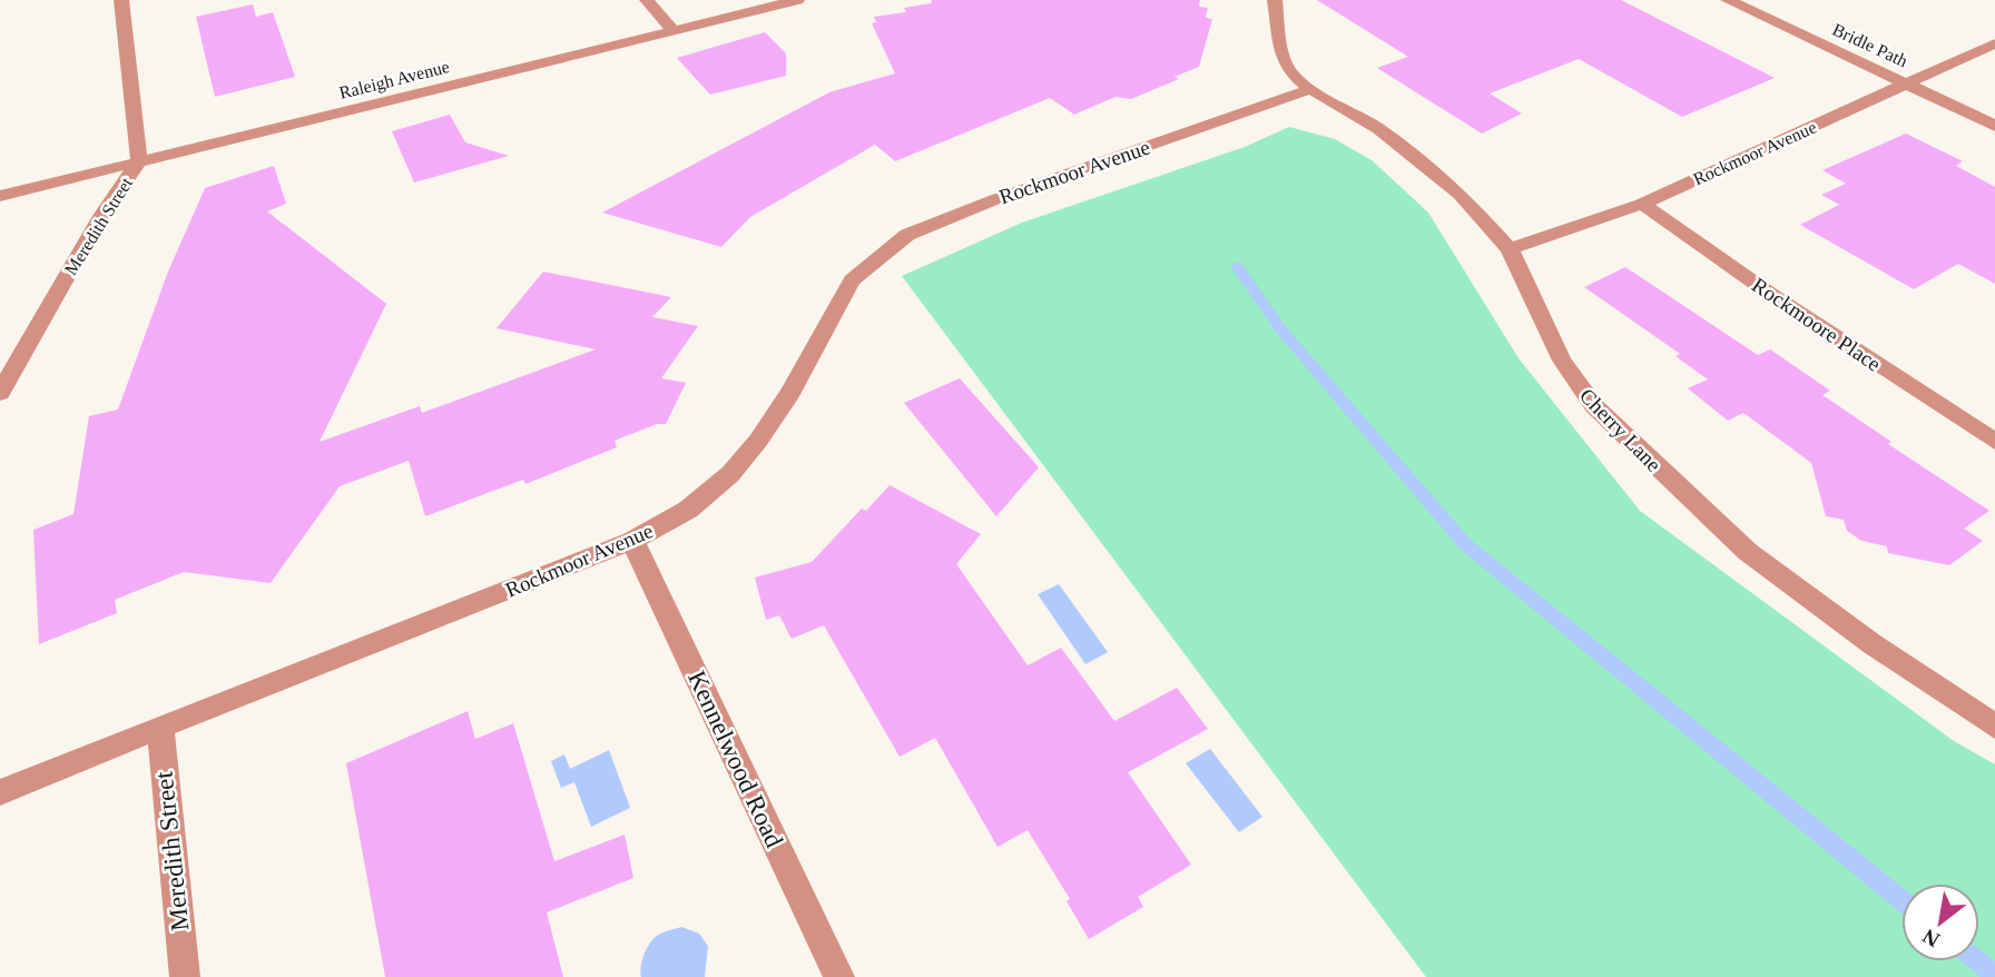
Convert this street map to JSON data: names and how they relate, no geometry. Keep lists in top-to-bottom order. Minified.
{"streets":{"street":["Bridle Path","Raleigh Avenue","Rockmoor Avenue","Meredith Street","Rockmoore Place","Cherry Lane","Kennelwood Road"]},"crossings":[["Bridle Path","Rockmoor Avenue"],["Raleigh Avenue","Meredith Street"],["Rockmoor Avenue","Meredith Street"],["Rockmoor Avenue","Rockmoore Place"],["Rockmoor Avenue","Cherry Lane"],["Rockmoor Avenue","Kennelwood Road"]],"north":"bottom left"}
